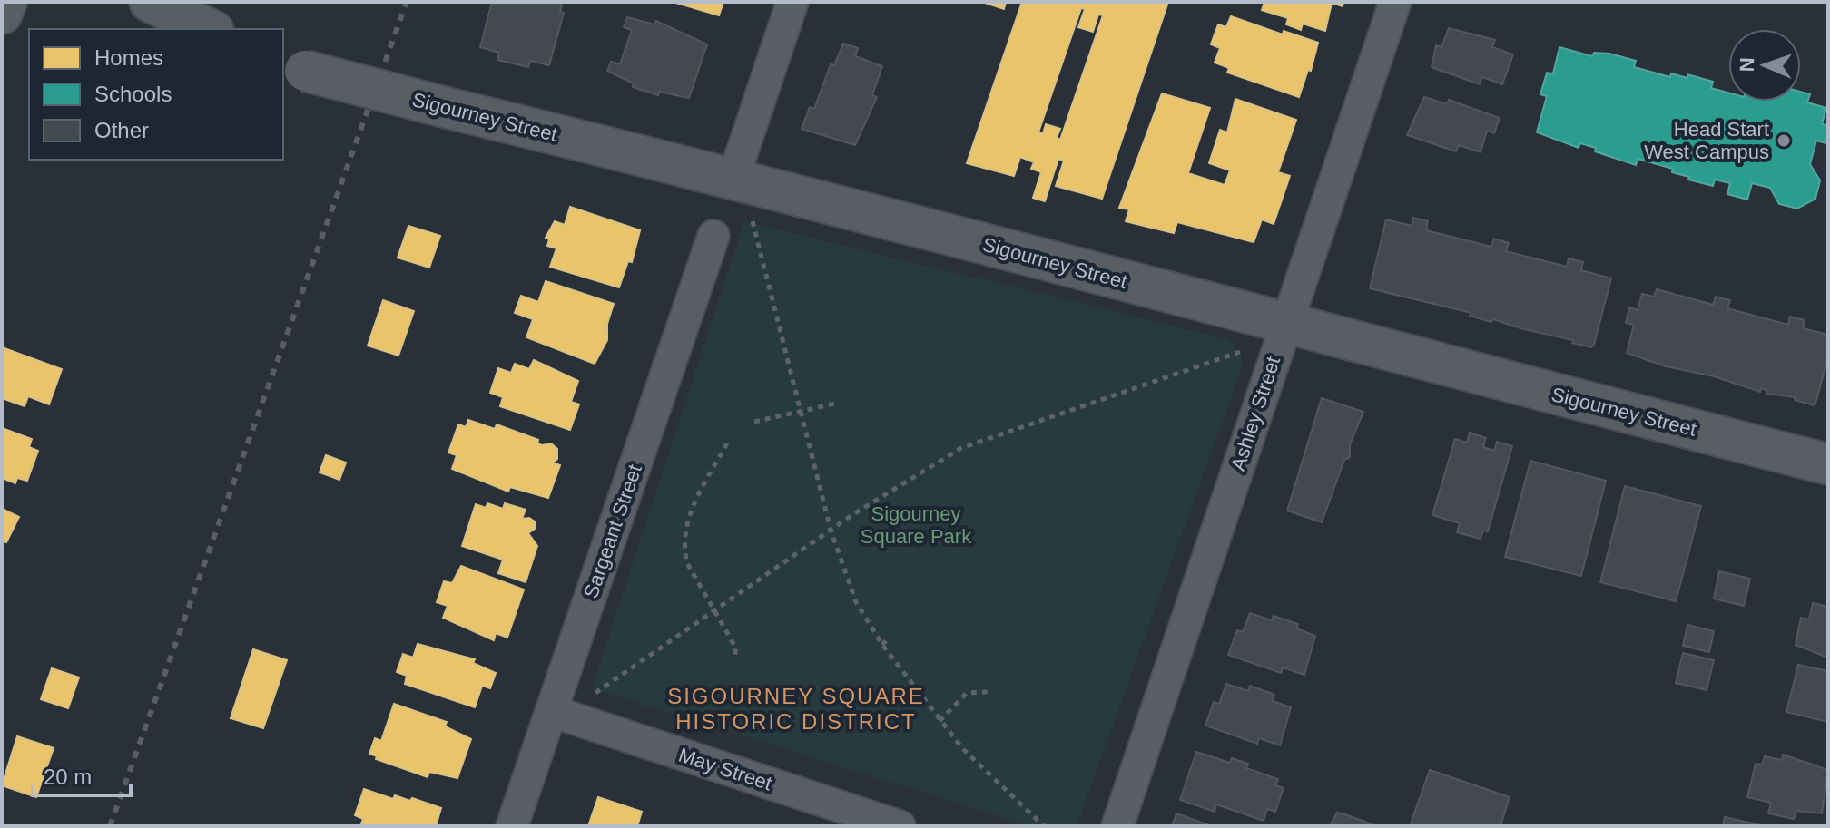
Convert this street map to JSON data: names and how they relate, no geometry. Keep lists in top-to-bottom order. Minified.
{"streets":{"main road":["Sigourney Street"],"street":["Ashley Street","Sargeant Street","May Street"]},"crossings":[["Sigourney Street","Ashley Street"],["Sargeant Street","May Street"]],"districts":["SIGOURNEY SQUARE HISTORIC DISTRICT"],"parks":["Sigourney Square Park"],"places":["Head Start West Campus"],"legend":["Homes","Schools","Other"],"scale_bar":"20 m","north":"left"}
